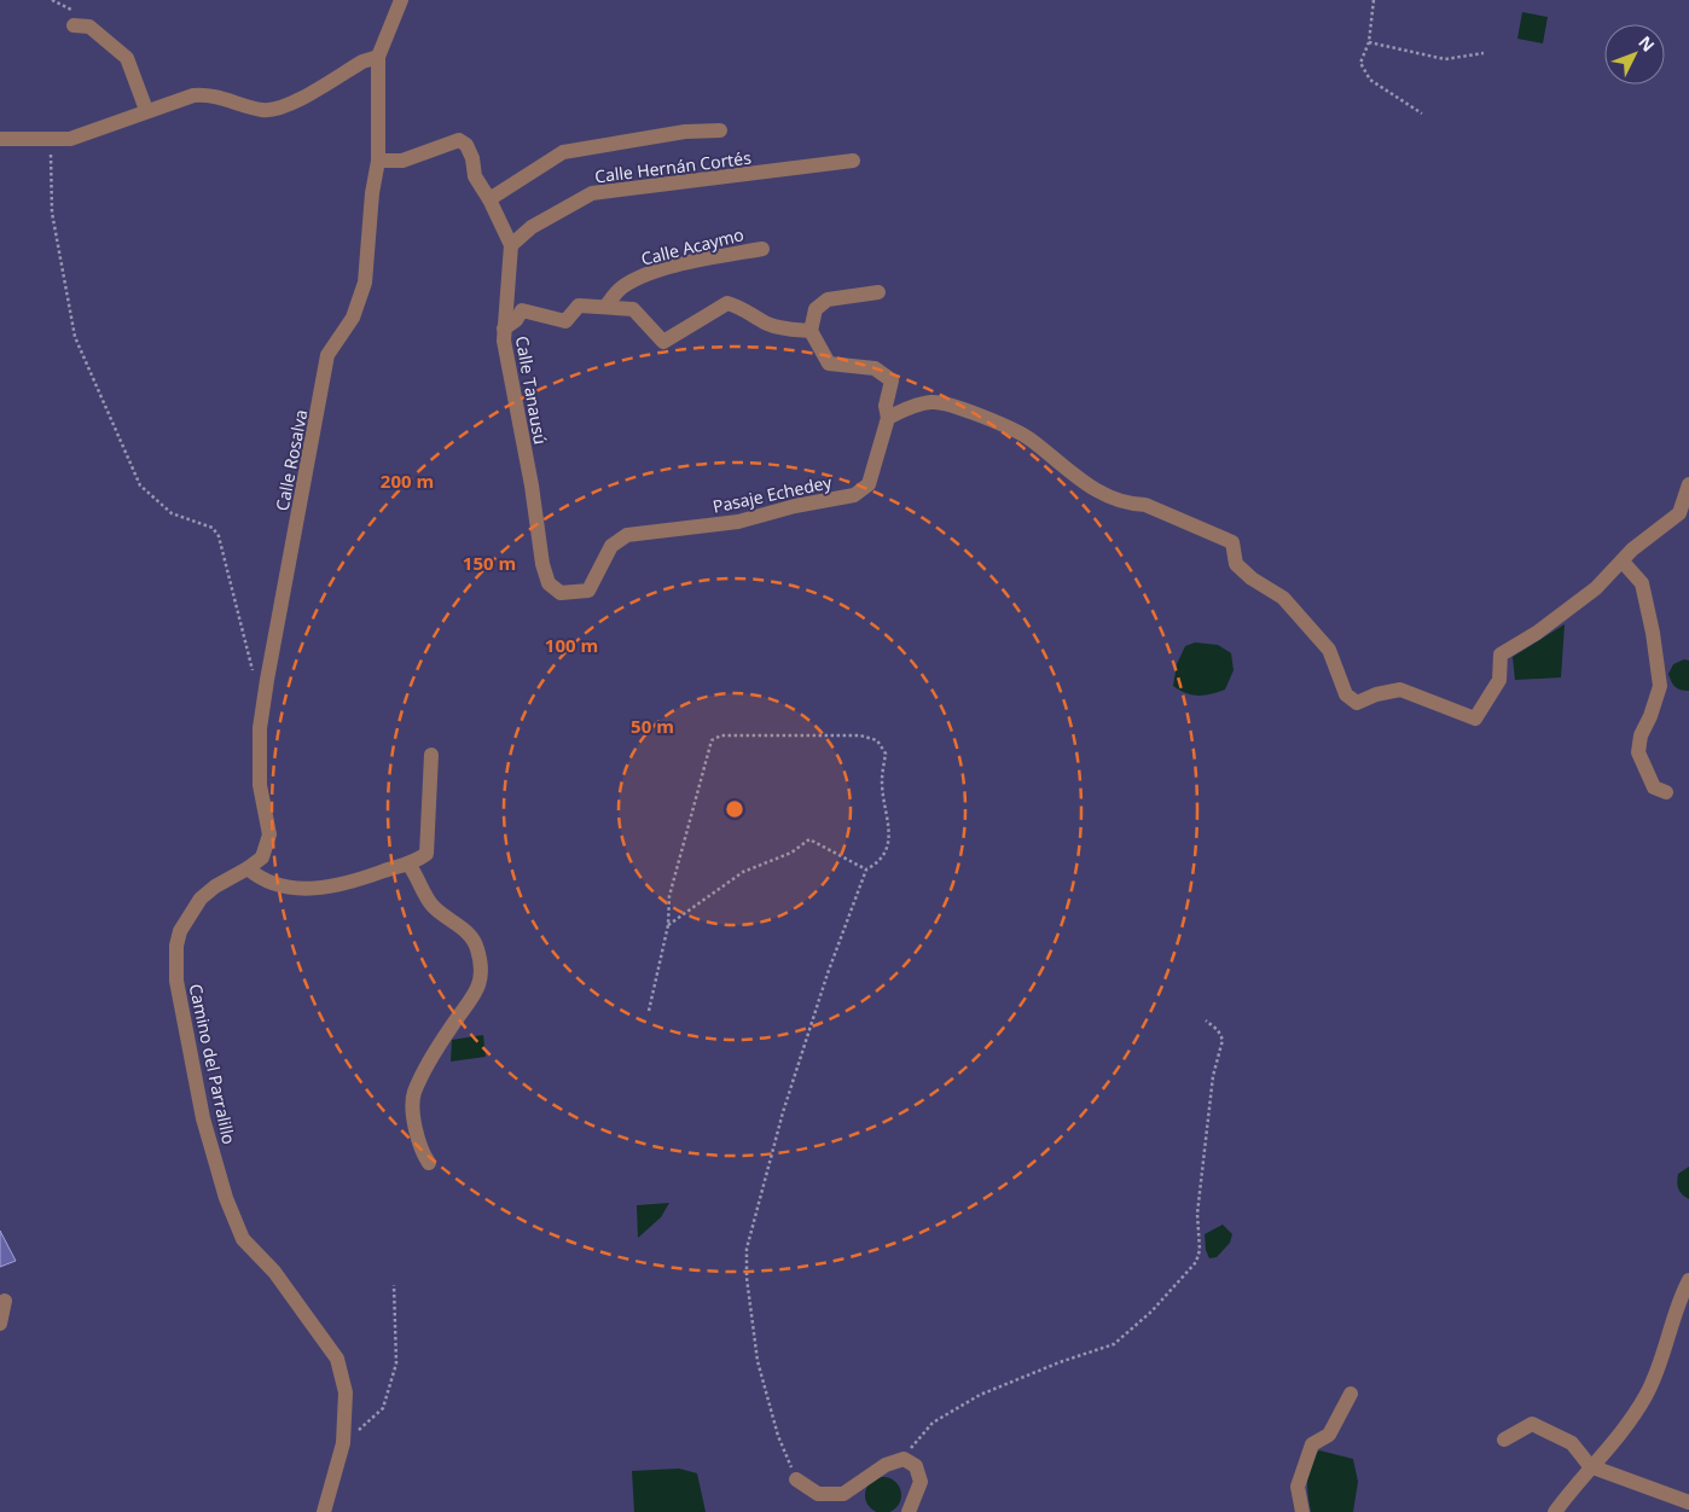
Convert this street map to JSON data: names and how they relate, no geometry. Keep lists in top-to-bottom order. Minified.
{"streets":{"street":["Calle Hernán Cortés","Calle Acaymo","Calle Tanausú","Calle Rosalva","Pasaje Echedey","Camino del Parralillo"]},"crossings":[["Calle Hernán Cortés","Calle Tanausú"],["Calle Tanausú","Calle Rosalva"],["Calle Tanausú","Pasaje Echedey"],["Calle Rosalva","Camino del Parralillo"]],"north":"top right","rings":["200 m","150 m","100 m","50 m"]}
